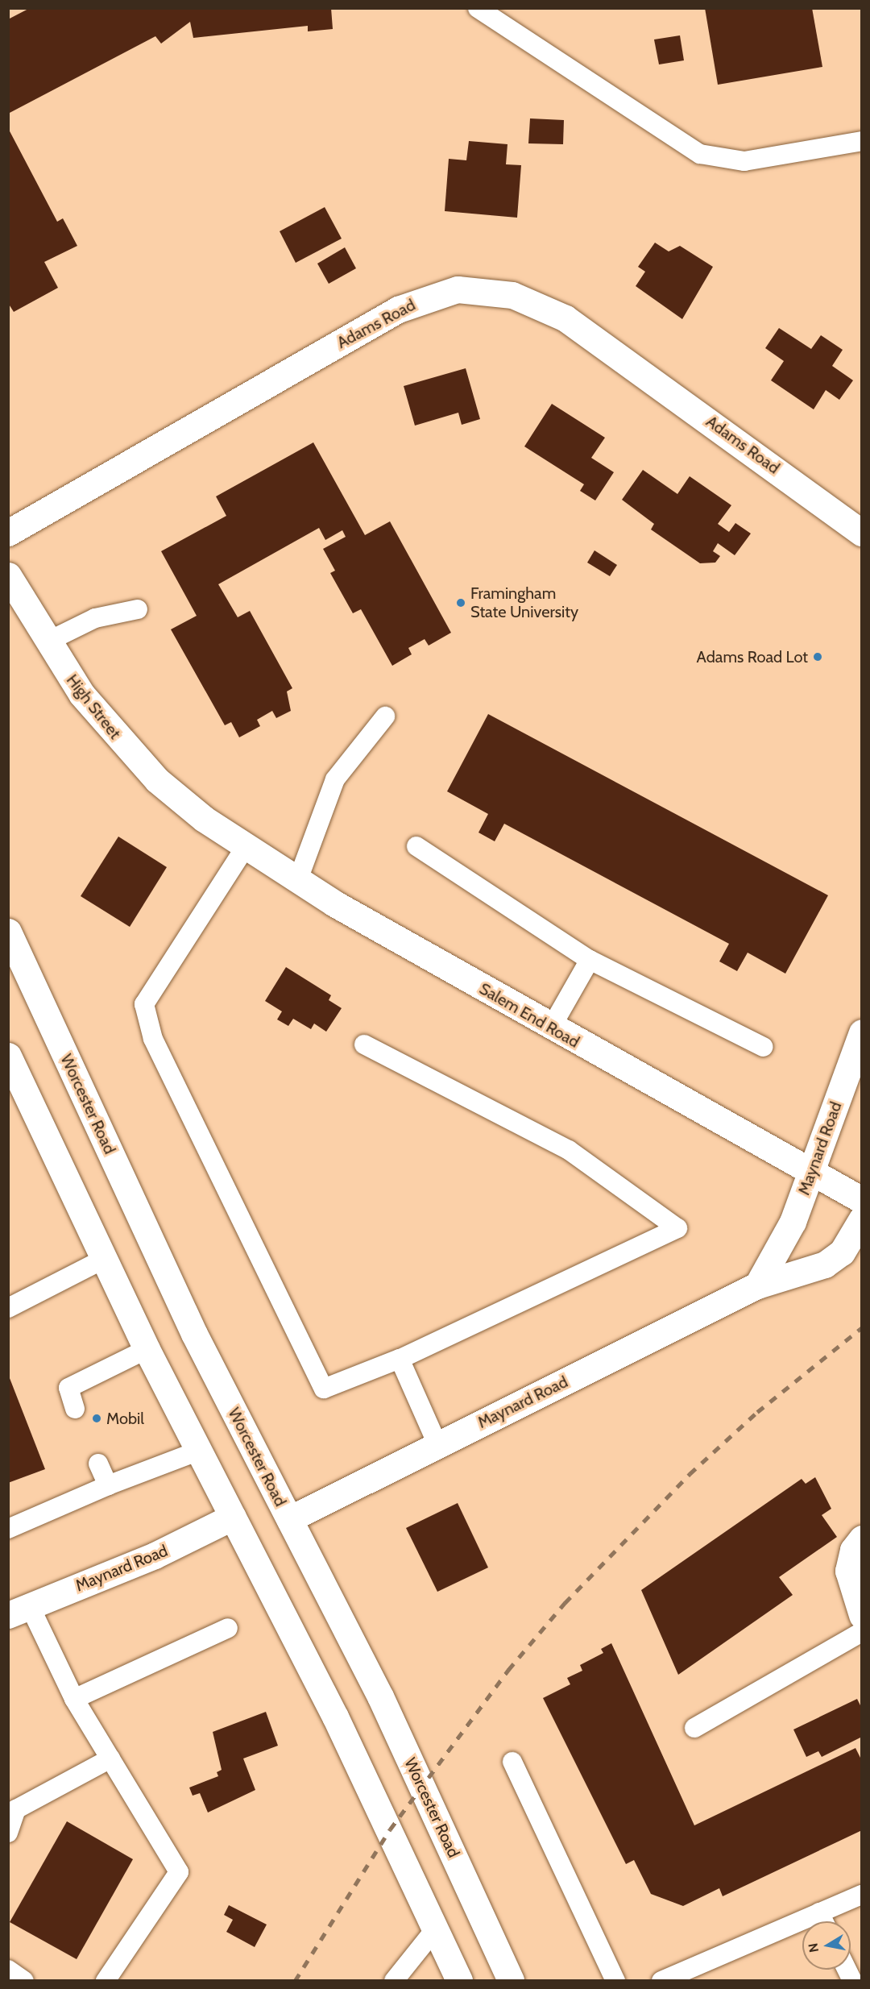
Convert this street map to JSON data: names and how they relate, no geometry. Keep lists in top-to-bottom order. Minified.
{"streets":{"main road":["Adams Road","High Street","Salem End Road","Worcester Road","Maynard Road"]},"crossings":[["High Street","Salem End Road"],["Salem End Road","Maynard Road"],["Worcester Road","Maynard Road"]],"places":["Framingham State University","Adams Road Lot","Mobil"],"north":"left"}
